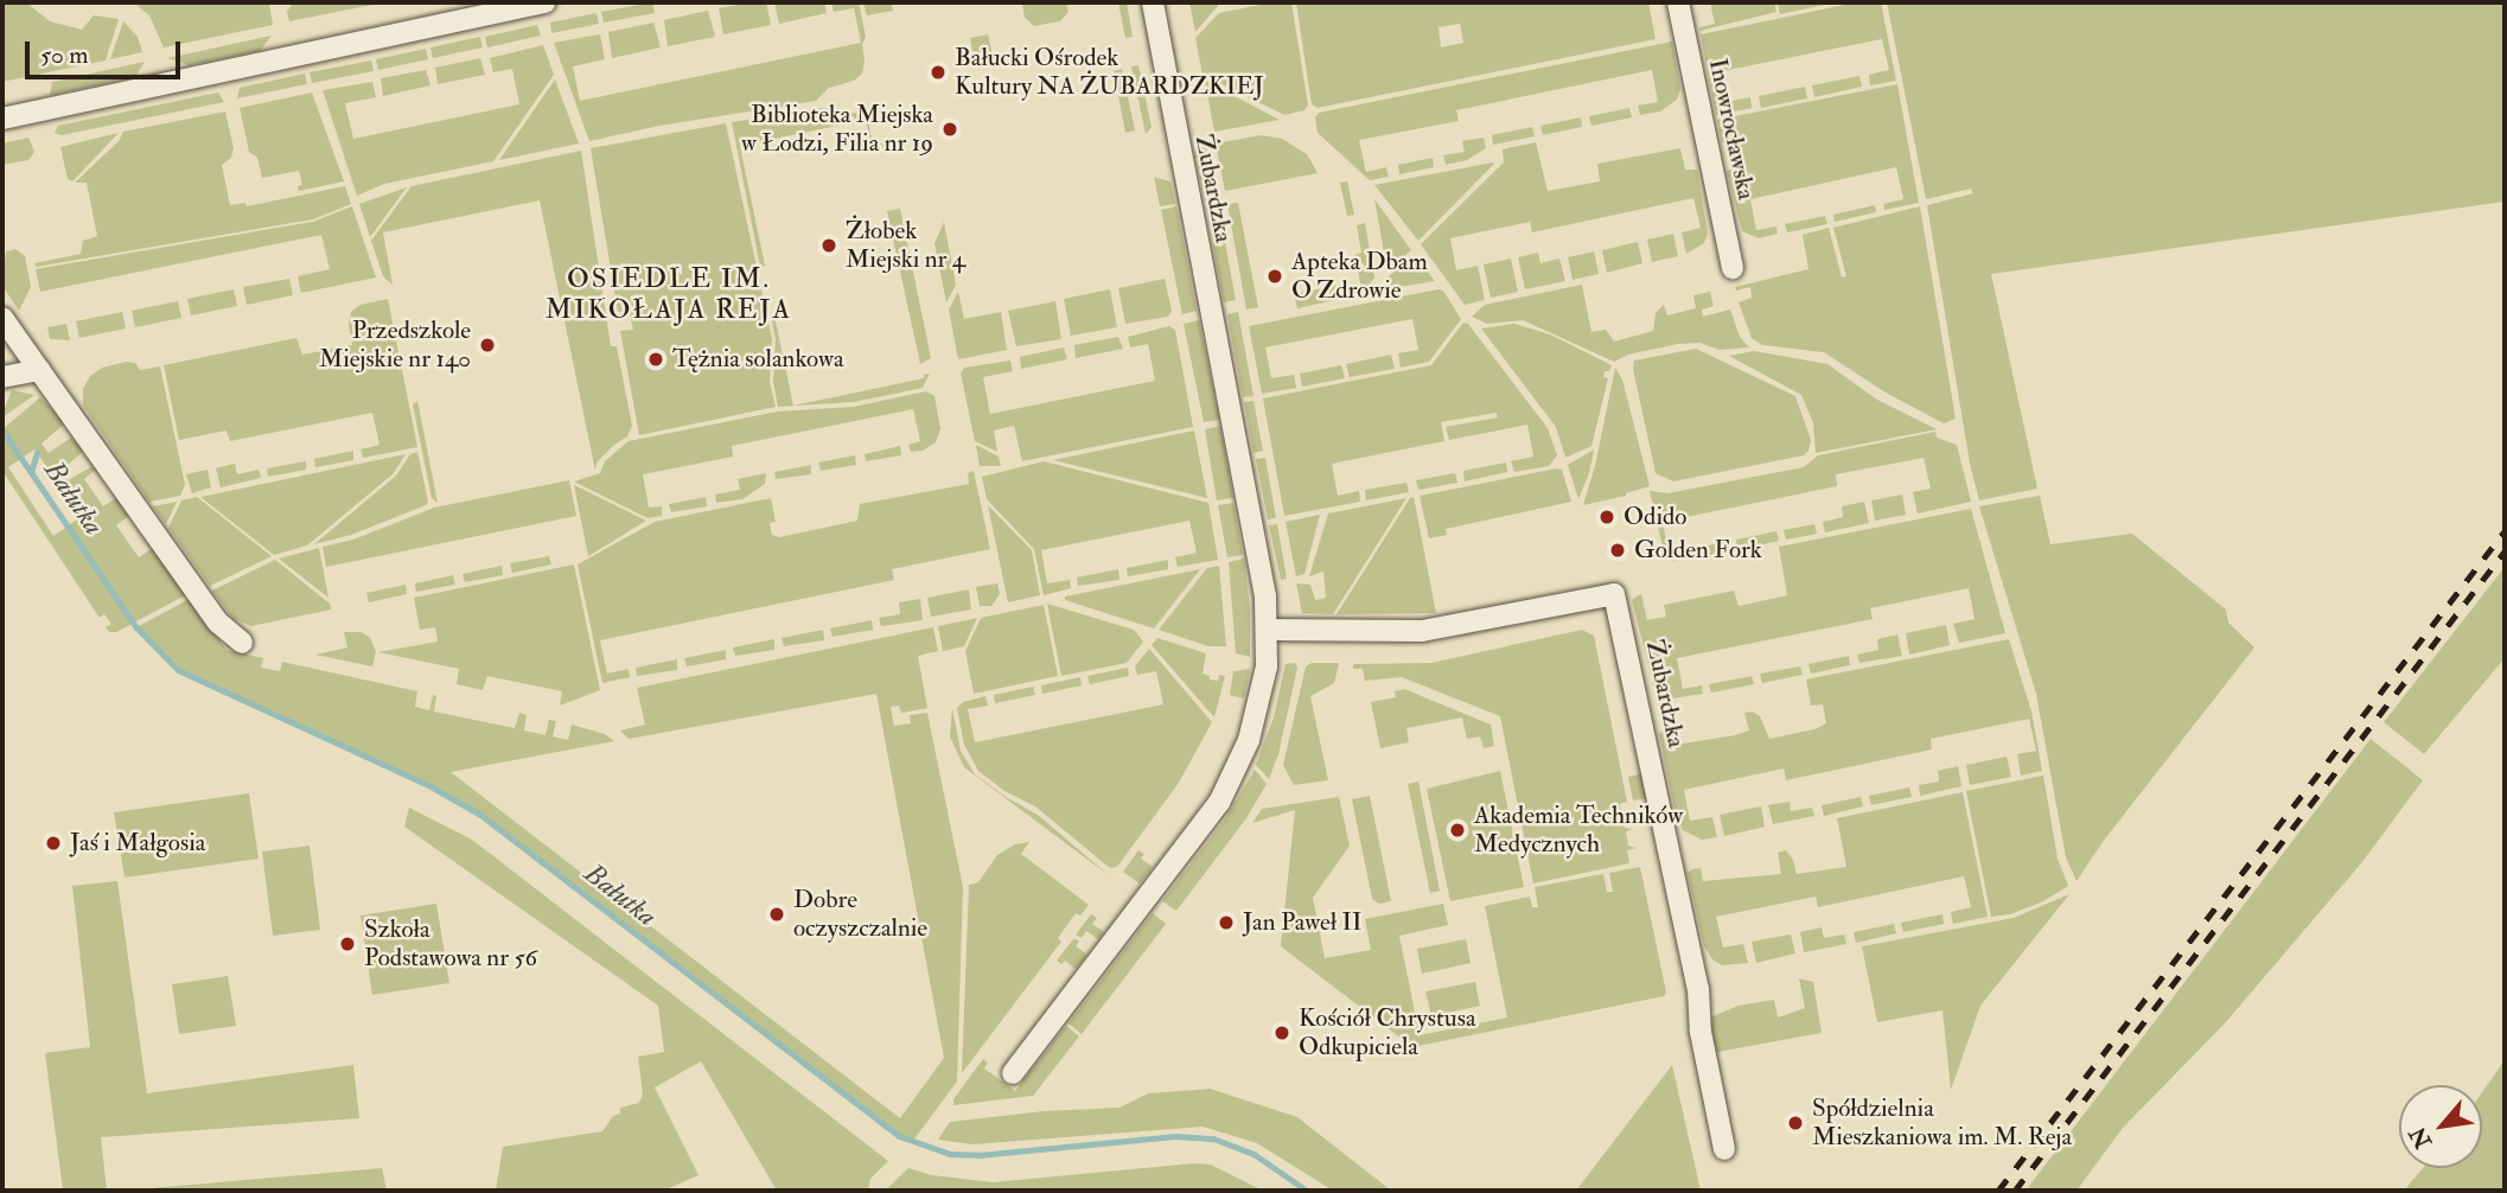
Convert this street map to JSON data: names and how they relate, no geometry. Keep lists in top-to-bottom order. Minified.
{"streets":{"street":["Inowrocławska","Żubardzka"]},"districts":["OSIEDLE IM. MIKOŁAJA REJA"],"water":["Bałutka"],"places":["Bałucki Ośrodek Kultury NA ŻUBARDZKIEJ","Biblioteka Miejska w Łodzi, Filia nr 19","Żłobek Miejski nr 4","Apteka Dbam O Zdrowie","Przedszkole Miejskie nr 140","Tężnia solankowa","Odido","Golden Fork","Akademia Techników Medycznych","Jaś i Małgosia","Dobre oczyszczalnie","Jan Paweł II","Szkoła Podstawowa nr 56","Kościół Chrystusa Odkupiciela","Spółdzielnia Mieszkaniowa im. M. Reja"],"scale_bar":"50 m","north":"bottom left"}
